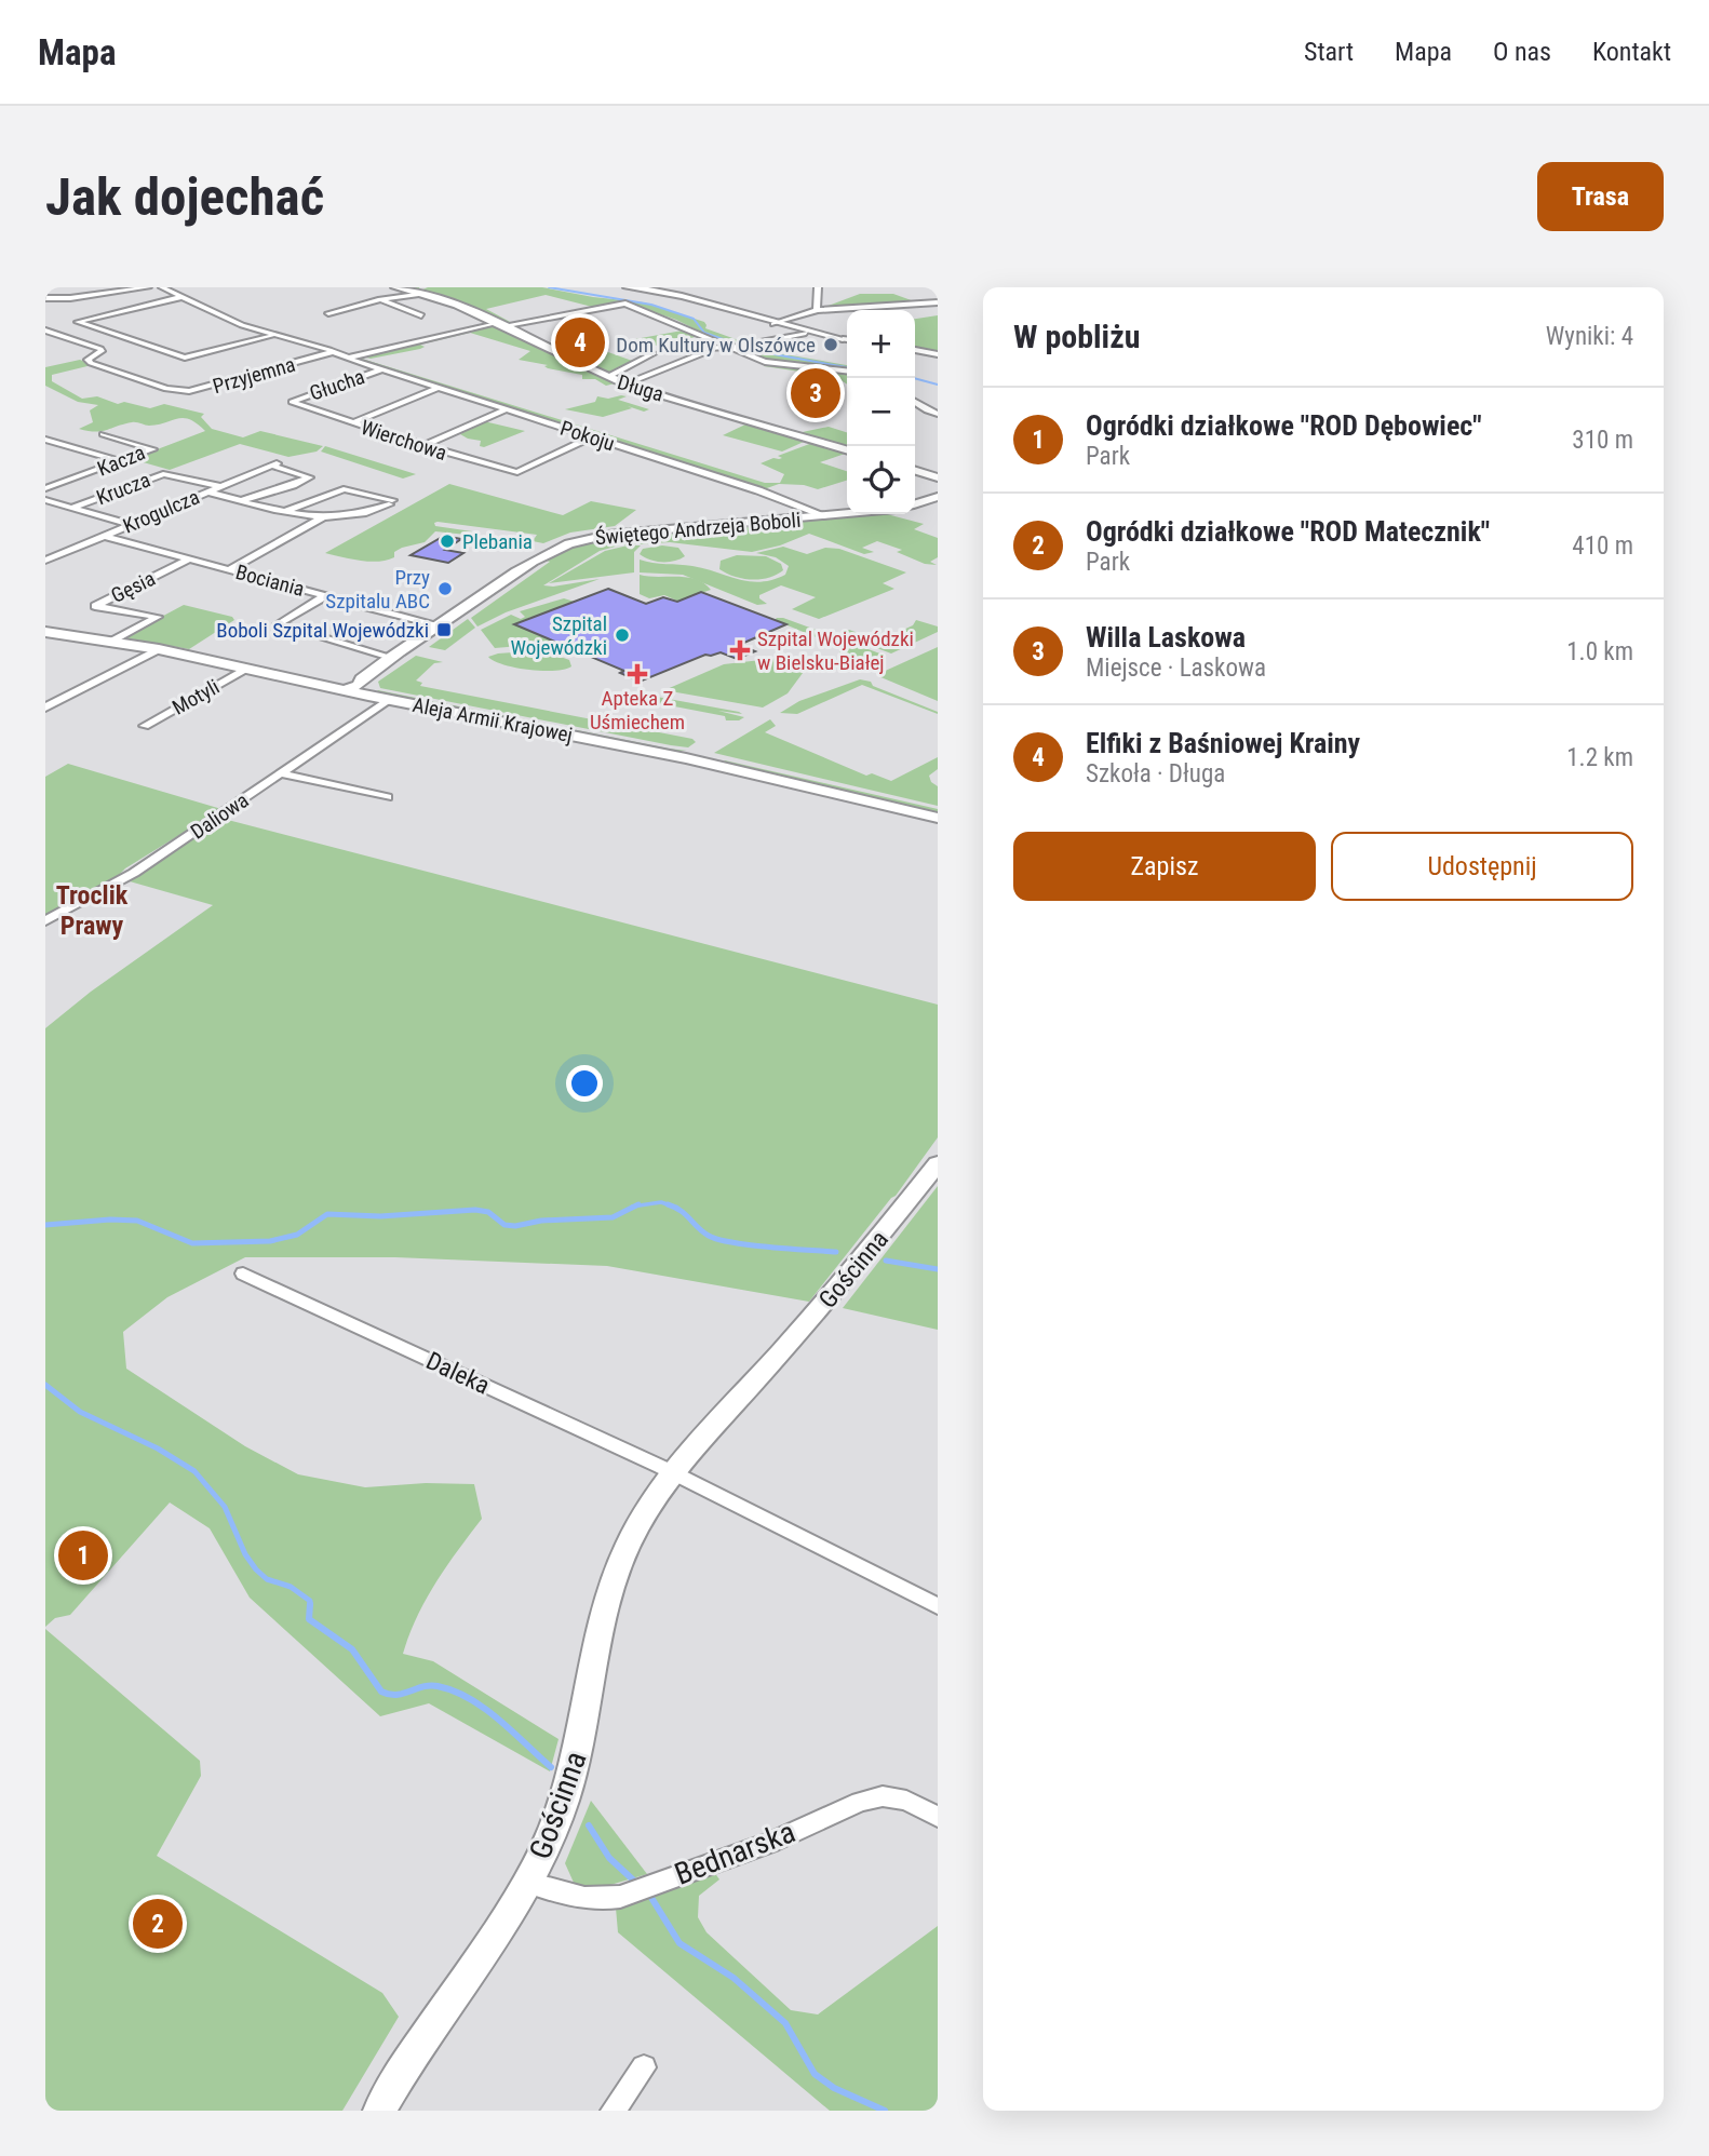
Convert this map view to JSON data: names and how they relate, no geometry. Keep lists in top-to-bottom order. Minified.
{"streets":{"street":["Przyjemna","Głucha","Długa","Pokoju","Wierchowa","Kacza","Krucza","Krogulcza","Świętego Andrzeja Boboli","Bociania","Gęsia","Motyli","Aleja Armii Krajowej","Daliowa","Gościnna","Daleka","Bednarska"]},"crossings":[["Przyjemna","Pokoju"],["Głucha","Pokoju"],["Głucha","Wierchowa"],["Pokoju","Wierchowa"],["Pokoju","Świętego Andrzeja Boboli"],["Krucza","Krogulcza"],["Krogulcza","Bociania"],["Świętego Andrzeja Boboli","Bociania"],["Świętego Andrzeja Boboli","Aleja Armii Krajowej"],["Bociania","Gęsia"],["Gęsia","Aleja Armii Krajowej"],["Motyli","Aleja Armii Krajowej"],["Aleja Armii Krajowej","Daliowa"],["Gościnna","Daleka"],["Gościnna","Bednarska"]],"districts":["Troclik Prawy"],"places":{"other":["Dom Kultury w Olszówce","Plebania","Przy Szpitalu ABC","Szpital Wojewódzki"],"transit":["Boboli Szpital Wojewódzki"],"health":["Szpital Wojewódzki w Bielsku-Białej","Apteka Z Uśmiechem"]},"page":{"header":"Mapa","nav":["Start","Mapa","O nas","Kontakt"],"buttons":["Trasa",["Zapisz","Udostępnij"]],"title":"Jak dojechać","heading":["W pobliżu","Wyniki: 4"],"map_buttons":["+","−"],"pins":["4","3","1","2"],"list":[{"mark":"1","name":"Ogródki działkowe \"ROD Dębowiec\"","note":"Park","value":"310 m"},{"mark":"2","name":"Ogródki działkowe \"ROD Matecznik\"","note":"Park","value":"410 m"},{"mark":"3","name":"Willa Laskowa","note":"Miejsce · Laskowa","value":"1.0 km"},{"mark":"4","name":"Elfiki z Baśniowej Krainy","note":"Szkoła · Długa","value":"1.2 km"}]}}
